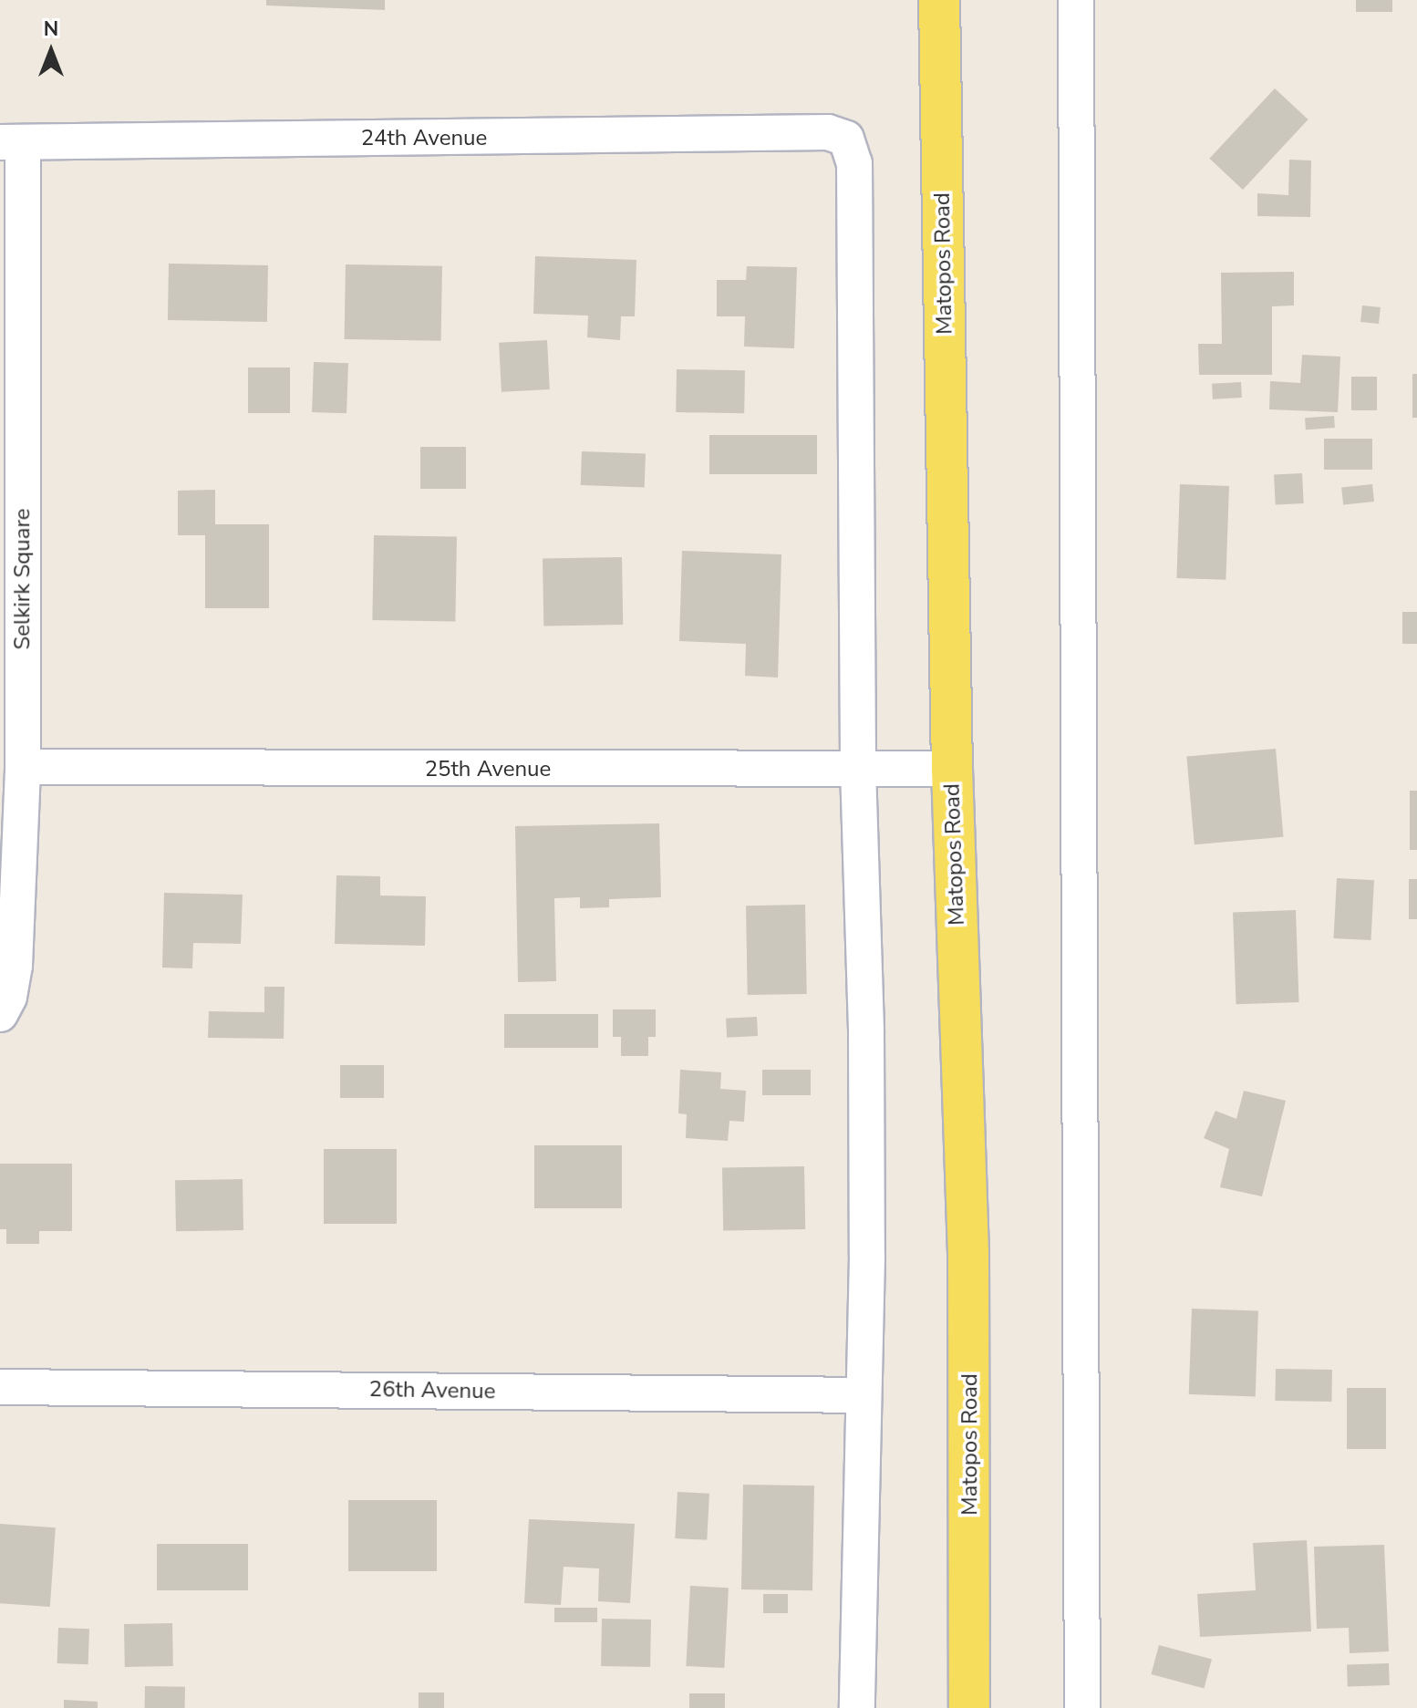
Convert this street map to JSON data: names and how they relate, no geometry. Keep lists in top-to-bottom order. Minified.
{"streets":{"main road":["Matopos Road"],"street":["24th Avenue","Selkirk Square","25th Avenue","26th Avenue"]},"crossings":[["24th Avenue","Selkirk Square"],["24th Avenue","25th Avenue"],["Matopos Road","25th Avenue"],["Selkirk Square","25th Avenue"]],"north":"top"}
